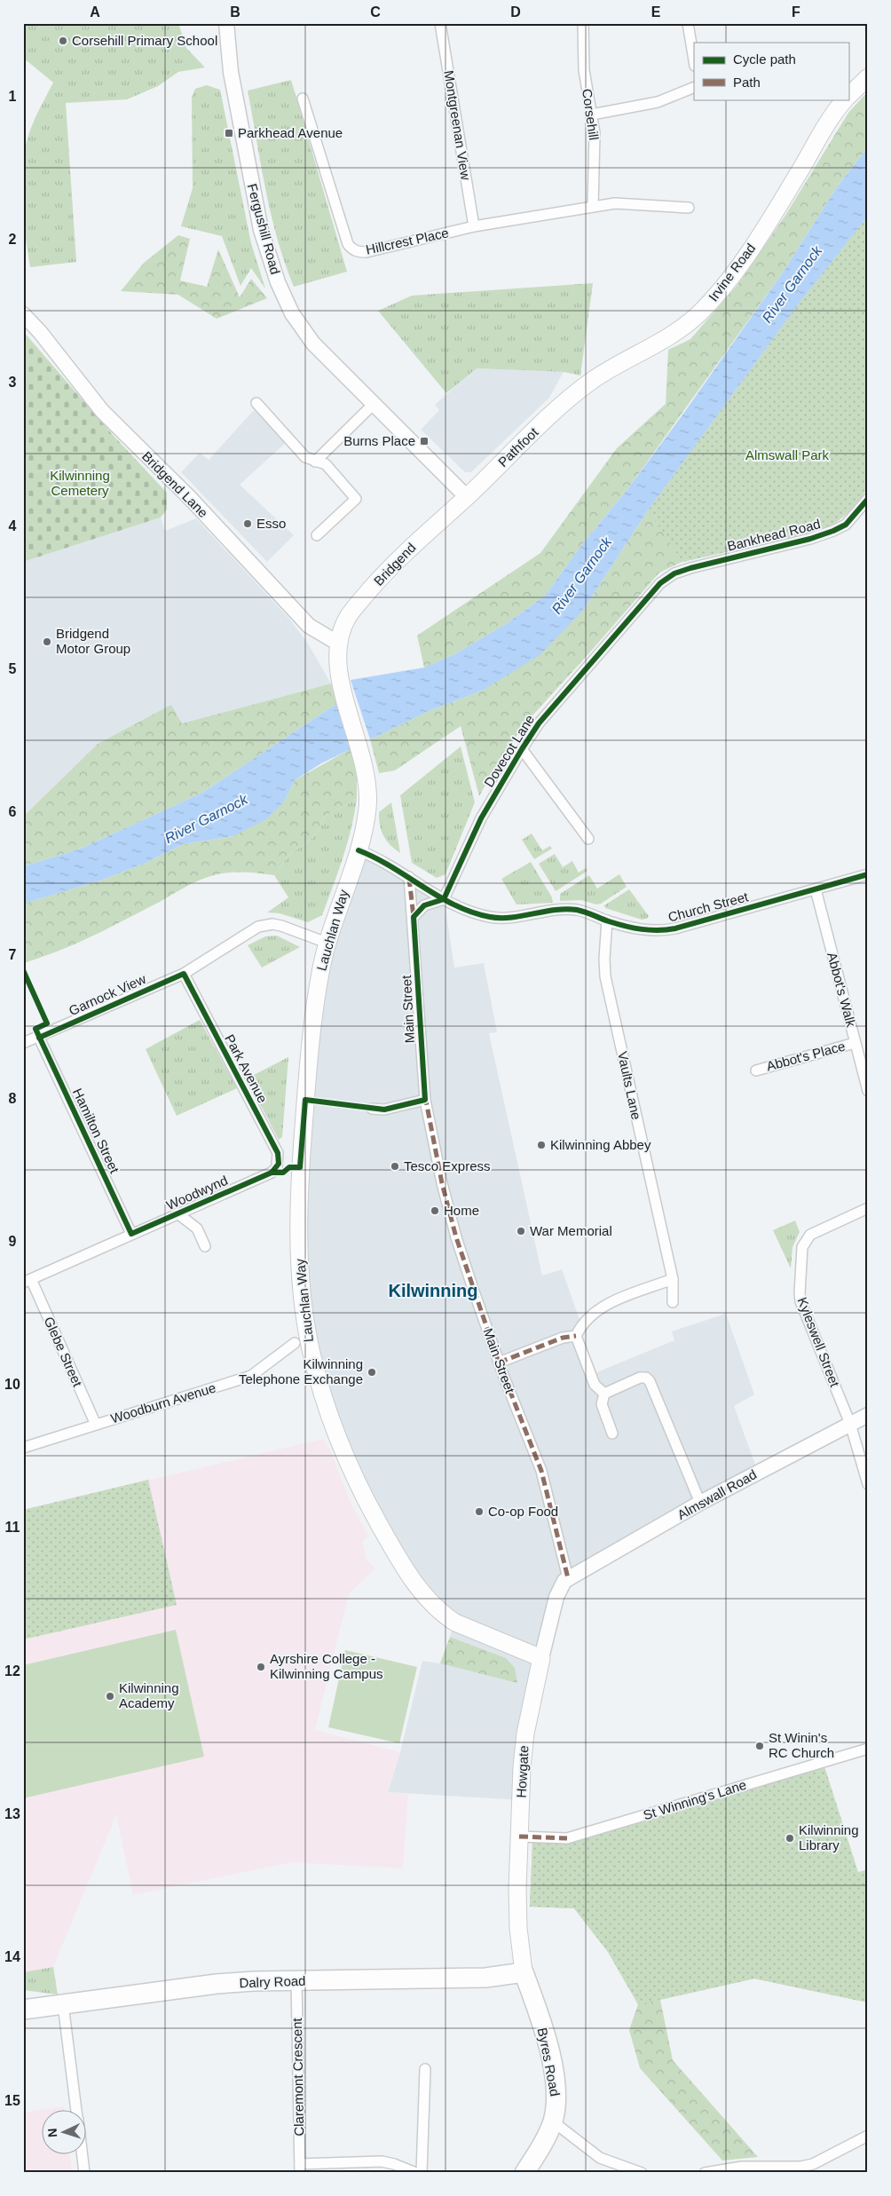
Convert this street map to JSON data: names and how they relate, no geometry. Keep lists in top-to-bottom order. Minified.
{"streets":{"highway":["Dalry Road","Byres Road"],"main road":["Fergushill Road","Irvine Road","Pathfoot","Bridgend Lane","Bridgend","Lauchlan Way","Almswall Road","Howgate"],"street":["Corsehill","Montgreenan View","Hillcrest Place","Bankhead Road","Dovecot Lane","Church Street","Abbot's Walk","Garnock View","Main Street","Abbot's Place","Park Avenue","Vaults Lane","Hamilton Street","Woodwynd","Kyleswell Street","Glebe Street","Woodburn Avenue","St Winning's Lane","Claremont Crescent"]},"crossings":[["Corsehill","Hillcrest Place"],["Montgreenan View","Hillcrest Place"],["Fergushill Road","Pathfoot"],["Fergushill Road","Bridgend"],["Irvine Road","Pathfoot"],["Pathfoot","Bridgend"],["Bridgend Lane","Bridgend"],["Bankhead Road","Dovecot Lane"],["Dovecot Lane","Church Street"],["Church Street","Lauchlan Way"],["Church Street","Abbot's Walk"],["Church Street","Main Street"],["Church Street","Vaults Lane"],["Lauchlan Way","Garnock View"],["Lauchlan Way","Howgate"],["Abbot's Walk","Abbot's Place"],["Garnock View","Park Avenue"],["Garnock View","Hamilton Street"],["Main Street","Almswall Road"],["Main Street","Howgate"],["Park Avenue","Woodwynd"],["Hamilton Street","Woodwynd"],["Woodwynd","Glebe Street"],["Kyleswell Street","Almswall Road"],["Glebe Street","Woodburn Avenue"],["Almswall Road","Howgate"],["Howgate","St Winning's Lane"],["Howgate","Dalry Road"],["Howgate","Byres Road"],["Dalry Road","Byres Road"],["Dalry Road","Claremont Crescent"]],"districts":["Kilwinning"],"water":["River Garnock"],"parks":["Almswall Park","Kilwinning Cemetery"],"places":{"other":["Corsehill Primary School","Esso","Bridgend Motor Group","Kilwinning Abbey","Tesco Express","Home","War Memorial","Kilwinning Telephone Exchange","Co-op Food","Ayrshire College - Kilwinning Campus","Kilwinning Academy","St Winin's RC Church","Kilwinning Library"],"transit":["Parkhead Avenue","Burns Place"]},"legend":["Cycle path","Path"],"north":"left","grid":{"columns":["A","B","C","D","E","F"],"rows":["1","2","3","4","5","6","7","8","9","10","11","12","13","14","15"]}}
